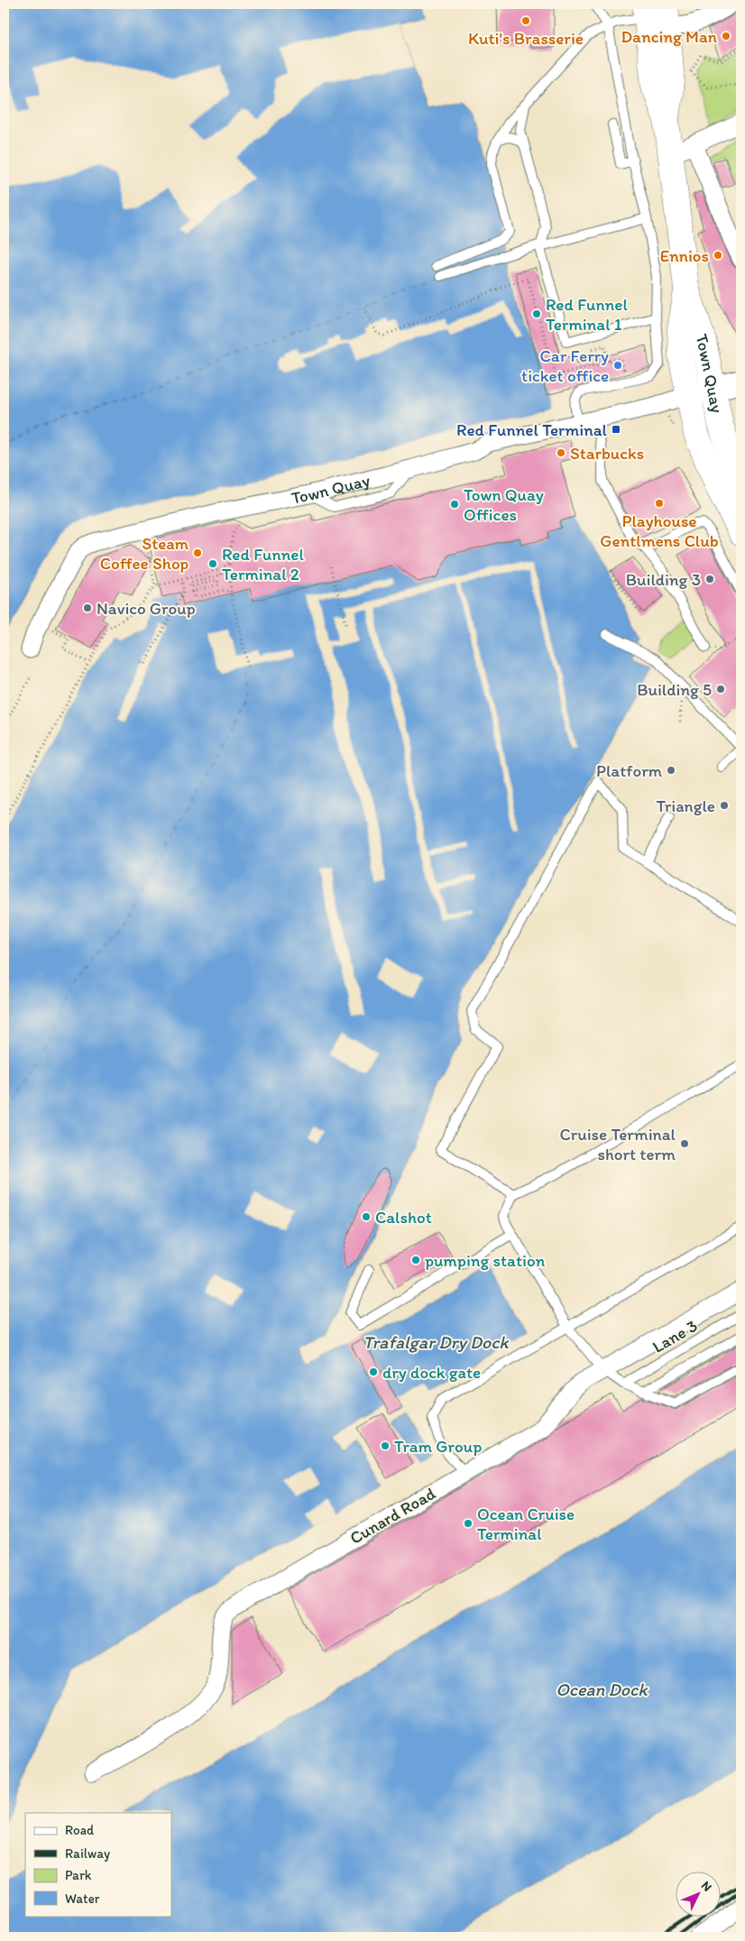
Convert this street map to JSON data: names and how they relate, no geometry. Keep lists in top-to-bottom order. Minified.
{"streets":{"main road":["Town Quay"],"street":["Cunard Road"],"lane":["Lane 3"]},"water":["Trafalgar Dry Dock","Ocean Dock"],"places":{"other":["Kuti's Brasserie","Dancing Man","Ennios","Red Funnel Terminal 1","Car Ferry ticket office","Starbucks","Playhouse Gentlmens Club","Town Quay Offices","Steam Coffee Shop","Red Funnel Terminal 2","Building 3","Navico Group","Building 5","Platform","Triangle","Cruise Terminal short term","Calshot","pumping station","dry dock gate","Tram Group","Ocean Cruise Terminal"],"transit":["Red Funnel Terminal"]},"legend":["Road","Railway","Park","Water"],"north":"top right"}
